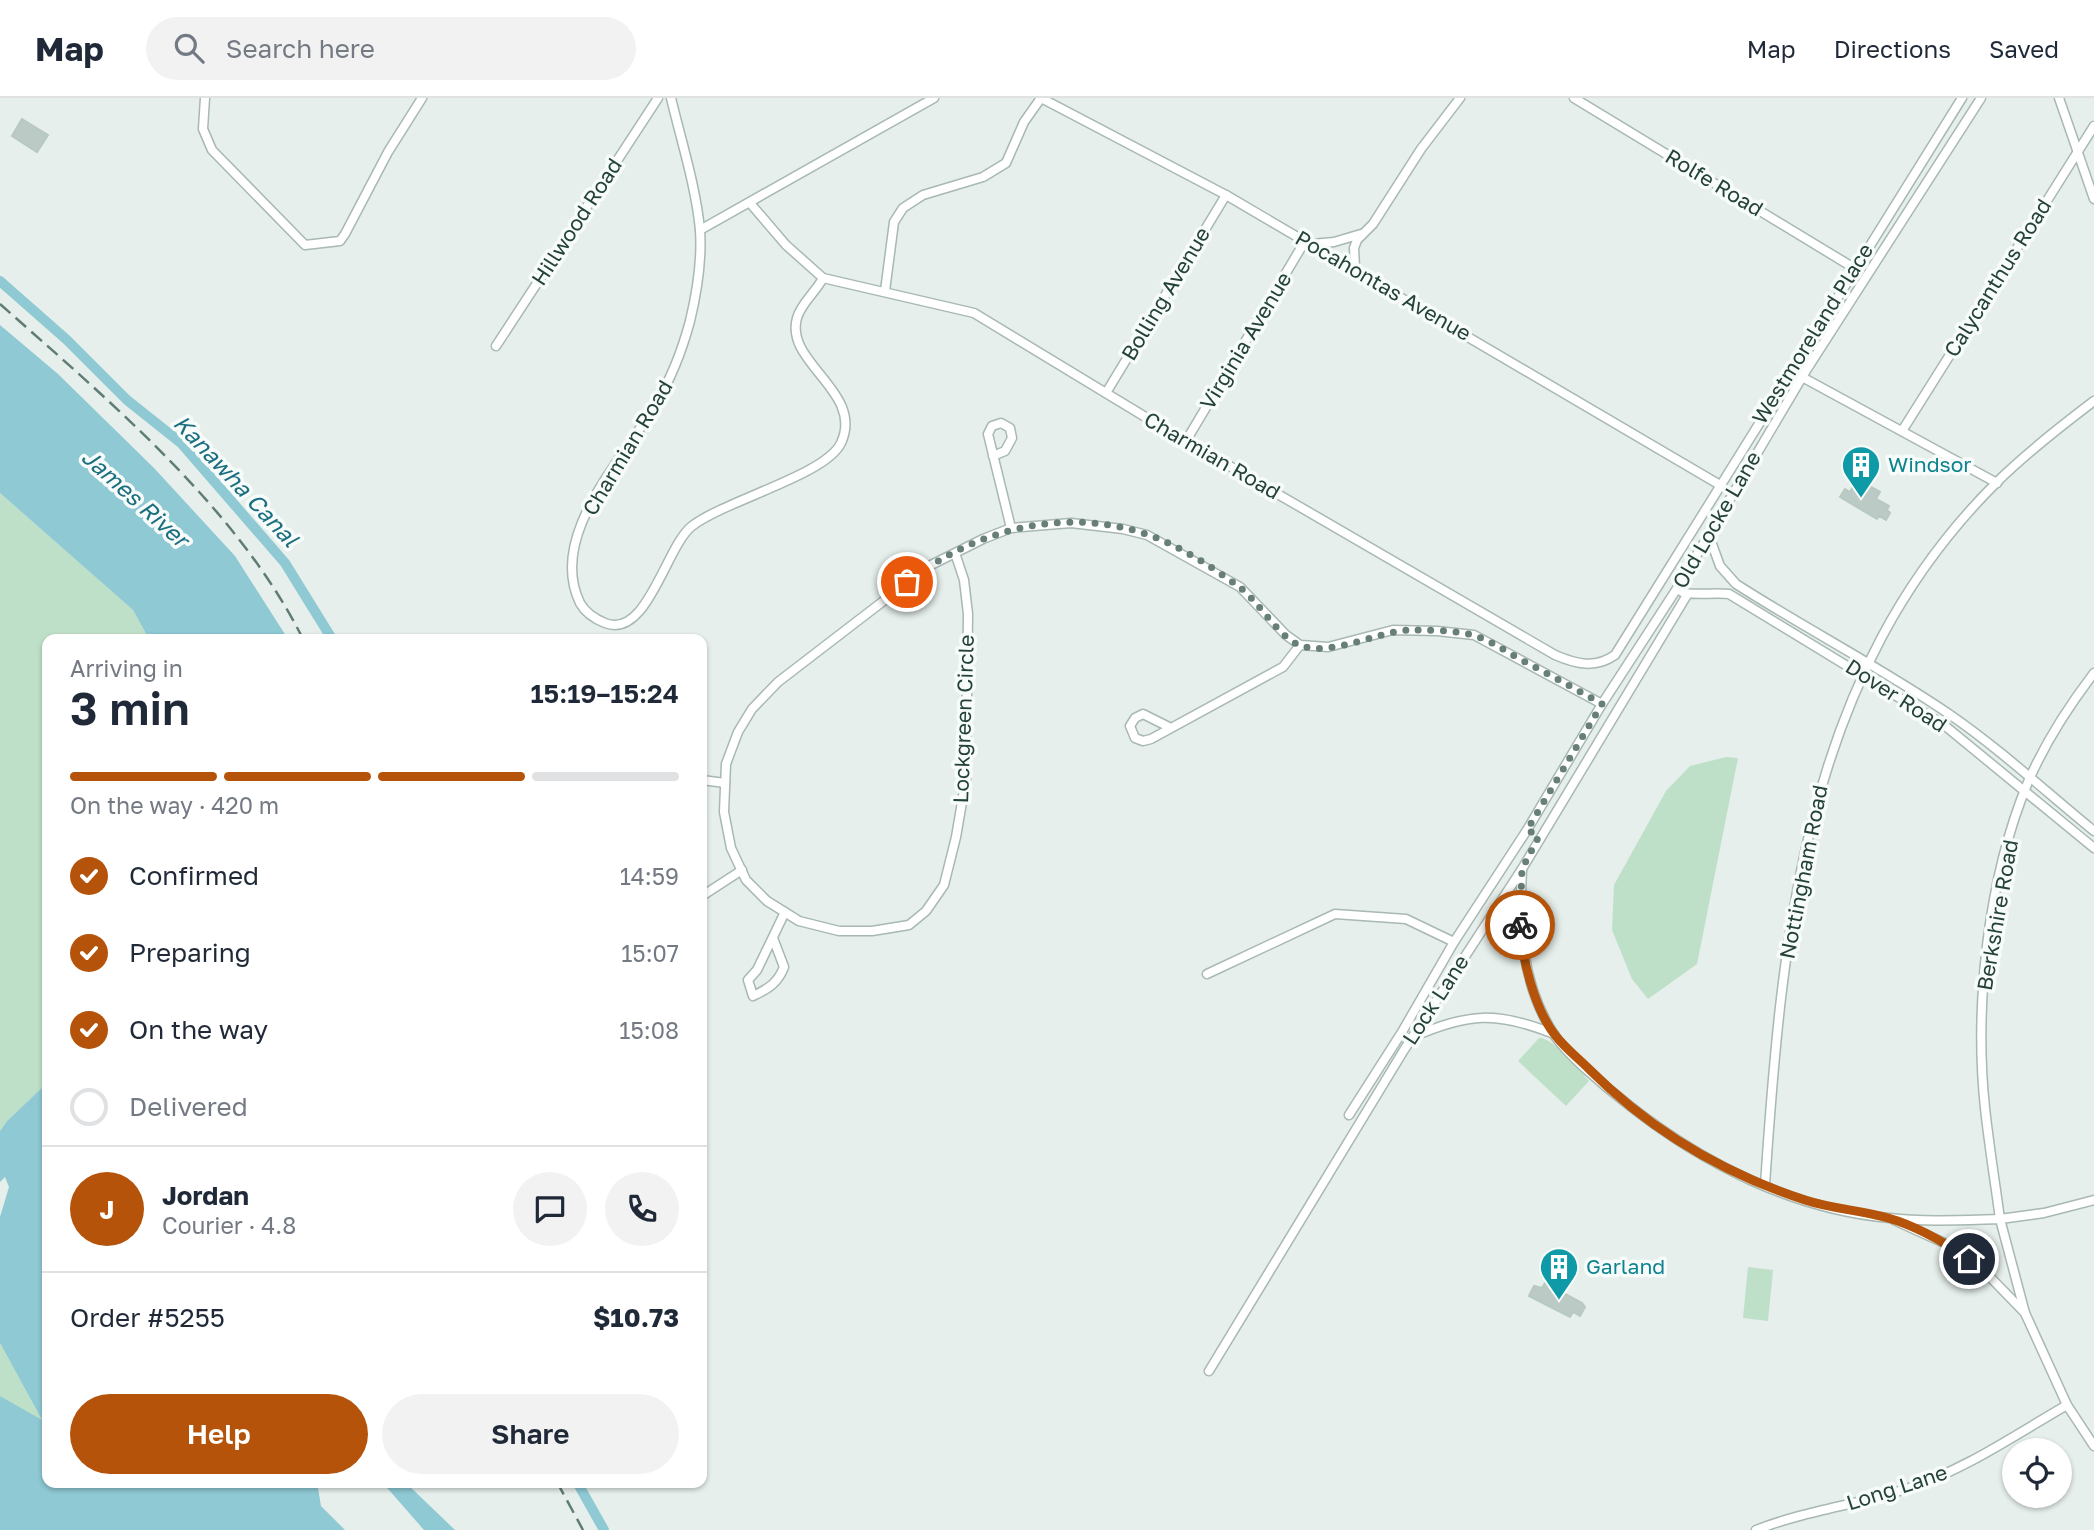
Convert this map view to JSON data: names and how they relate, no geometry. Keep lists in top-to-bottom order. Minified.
{"streets":{"street":["Rolfe Road","Hillwood Road","Calycanthus Road","Pocahontas Avenue","Bolling Avenue","Westmoreland Place","Virginia Avenue","Charmian Road","Old Locke Lane","Dover Road","Lockgreen Circle","Nottingham Road","Berkshire Road","Lock Lane","Long Lane"]},"crossings":[["Rolfe Road","Westmoreland Place"],["Pocahontas Avenue","Bolling Avenue"],["Pocahontas Avenue","Westmoreland Place"],["Pocahontas Avenue","Virginia Avenue"],["Bolling Avenue","Charmian Road"],["Westmoreland Place","Charmian Road"],["Virginia Avenue","Charmian Road"],["Old Locke Lane","Dover Road"],["Dover Road","Nottingham Road"],["Dover Road","Berkshire Road"],["Dover Road","Lock Lane"]],"water":["Kanawha Canal","James River"],"places":{"building":["Windsor","Garland"]},"page":{"header":"Map","search":"Search here","nav":["Map","Directions","Saved"],"heading":["3 min","Arriving in","15:19–15:24"],"panel":["Jordan","Courier · 4.8","Order #5255","$10.73"],"bar":"On the way · 420 m","list":[["Confirmed","14:59"],["Preparing","15:07"],["On the way","15:08"],"Delivered"],"round":"J","buttons":["Help","Share"]}}
